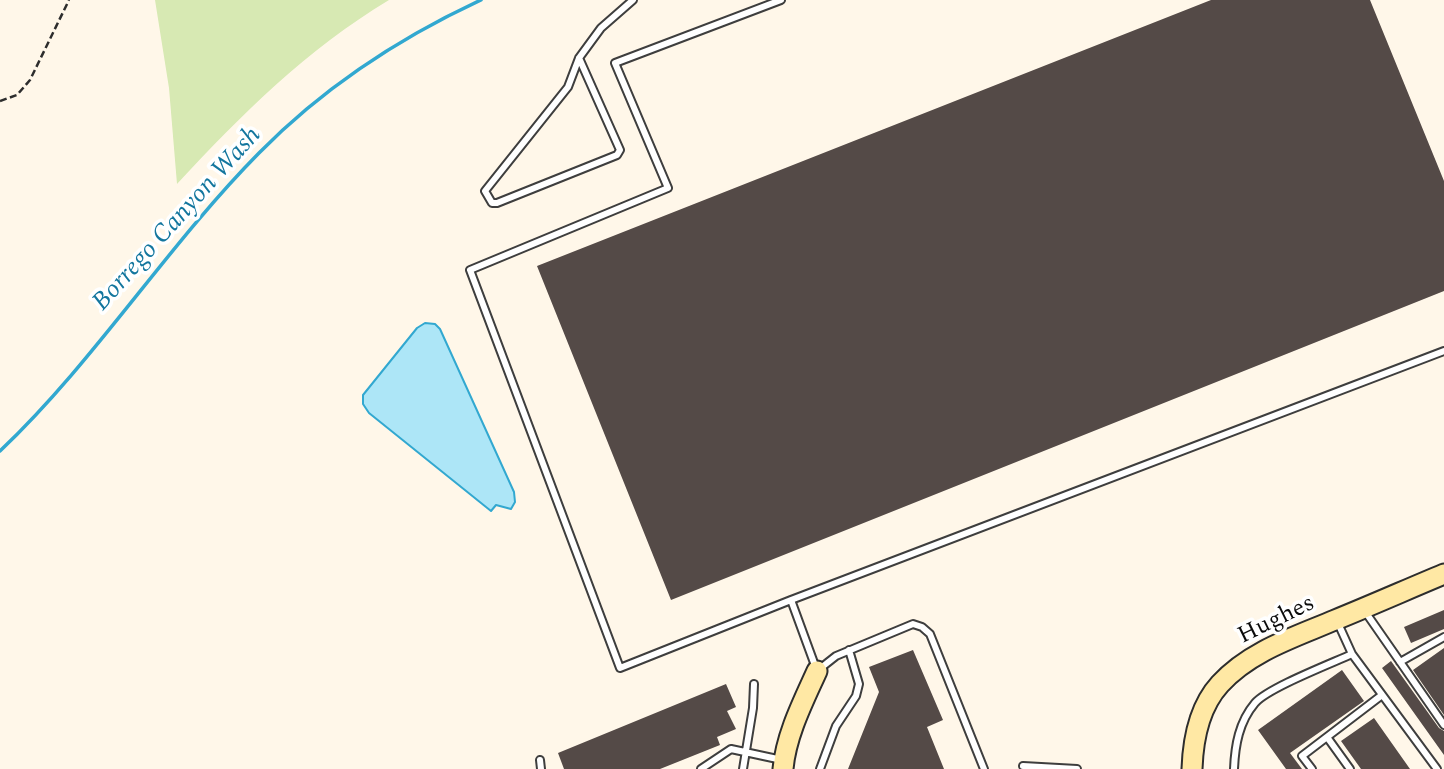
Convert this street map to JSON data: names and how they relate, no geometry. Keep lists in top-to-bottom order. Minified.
{"streets":{"street":["Hughes"]},"water":["Borrego Canyon Wash"]}
